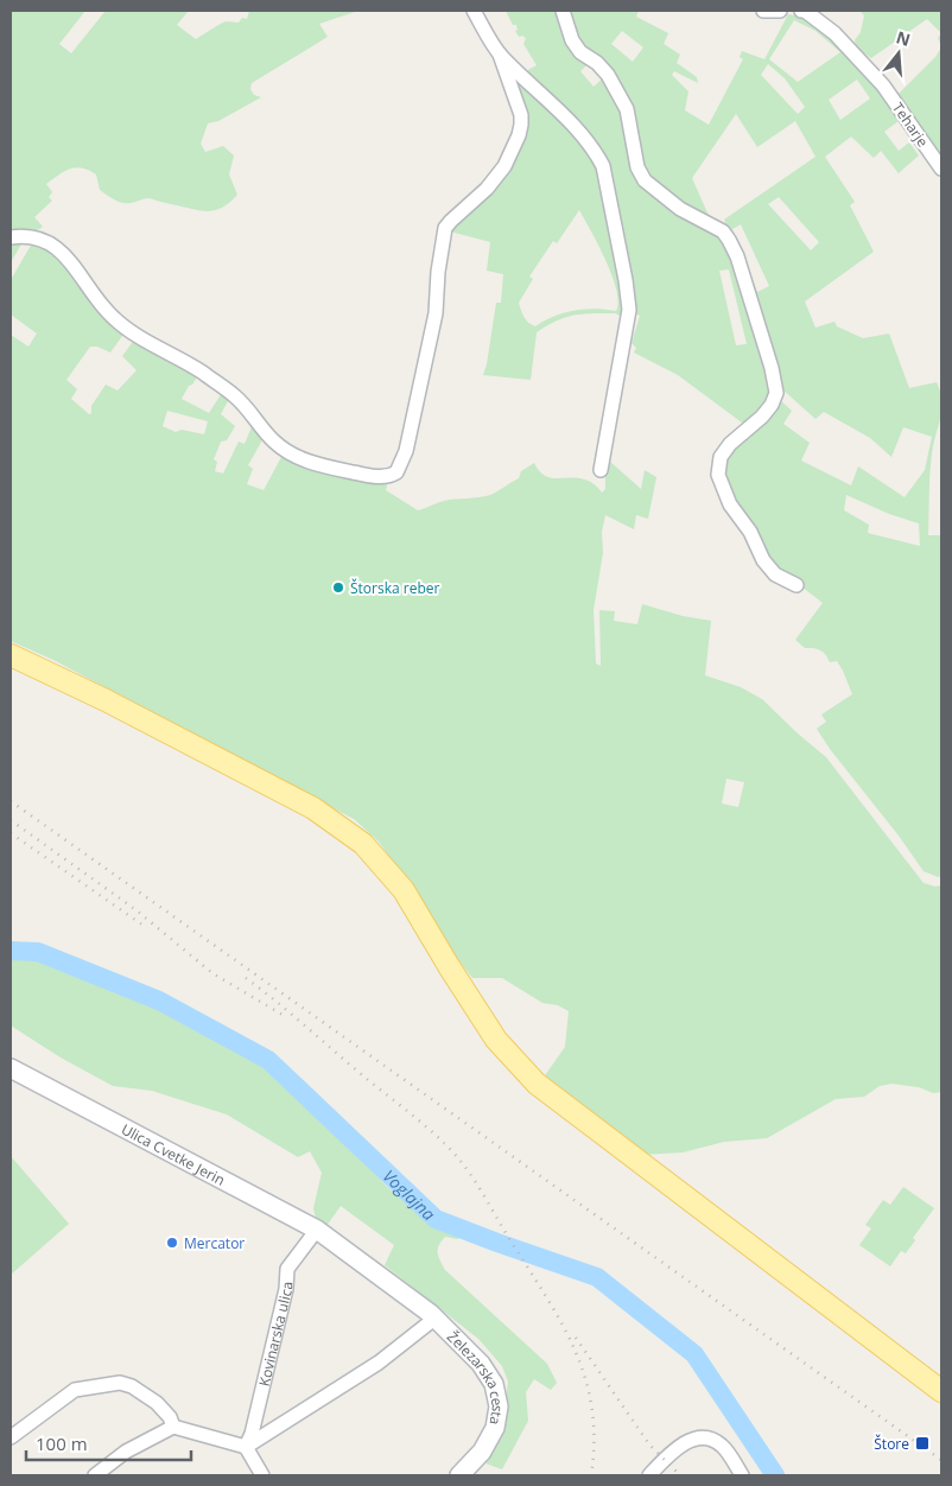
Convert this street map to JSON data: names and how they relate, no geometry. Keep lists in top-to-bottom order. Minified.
{"streets":{"street":["Teharje","Ulica Cvetke Jerin","Kovinarska ulica","Železarska cesta"]},"crossings":[["Ulica Cvetke Jerin","Kovinarska ulica"],["Ulica Cvetke Jerin","Železarska cesta"]],"water":["Voglajna"],"places":{"other":["Štorska reber","Mercator"],"transit":["Štore"]},"scale_bar":"100 m","north":"top"}
